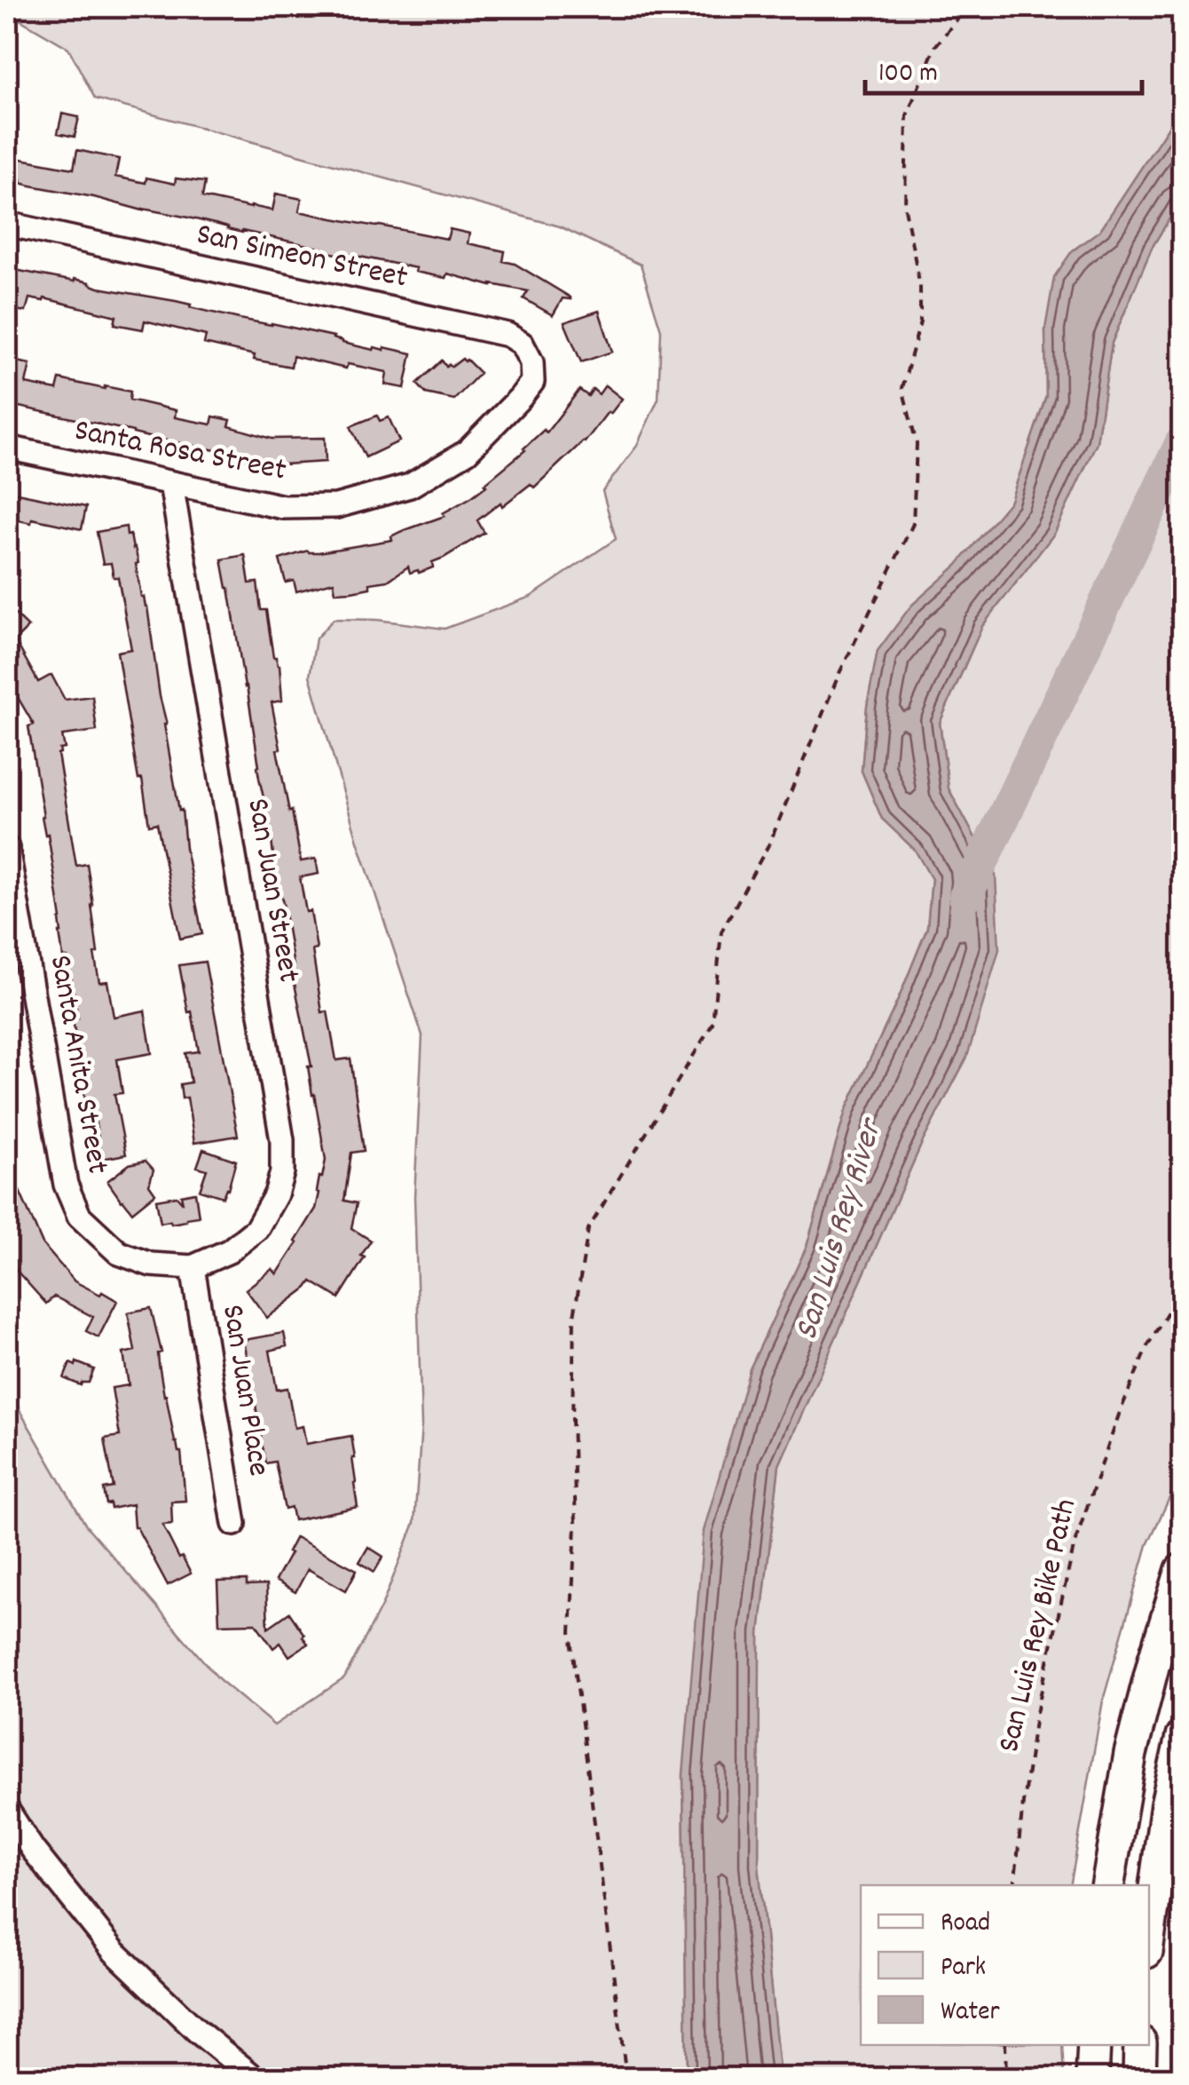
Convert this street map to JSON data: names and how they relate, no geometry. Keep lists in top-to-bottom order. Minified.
{"streets":{"street":["San Simeon Street","Santa Rosa Street","San Juan Street","Santa Anita Street","San Juan Place"],"path":["San Luis Rey Bike Path"]},"crossings":[["San Simeon Street","Santa Rosa Street"],["Santa Rosa Street","San Juan Street"],["San Juan Street","Santa Anita Street"],["San Juan Street","San Juan Place"],["Santa Anita Street","San Juan Place"]],"water":["San Luis Rey River"],"legend":["Road","Park","Water"],"scale_bar":"100 m"}
